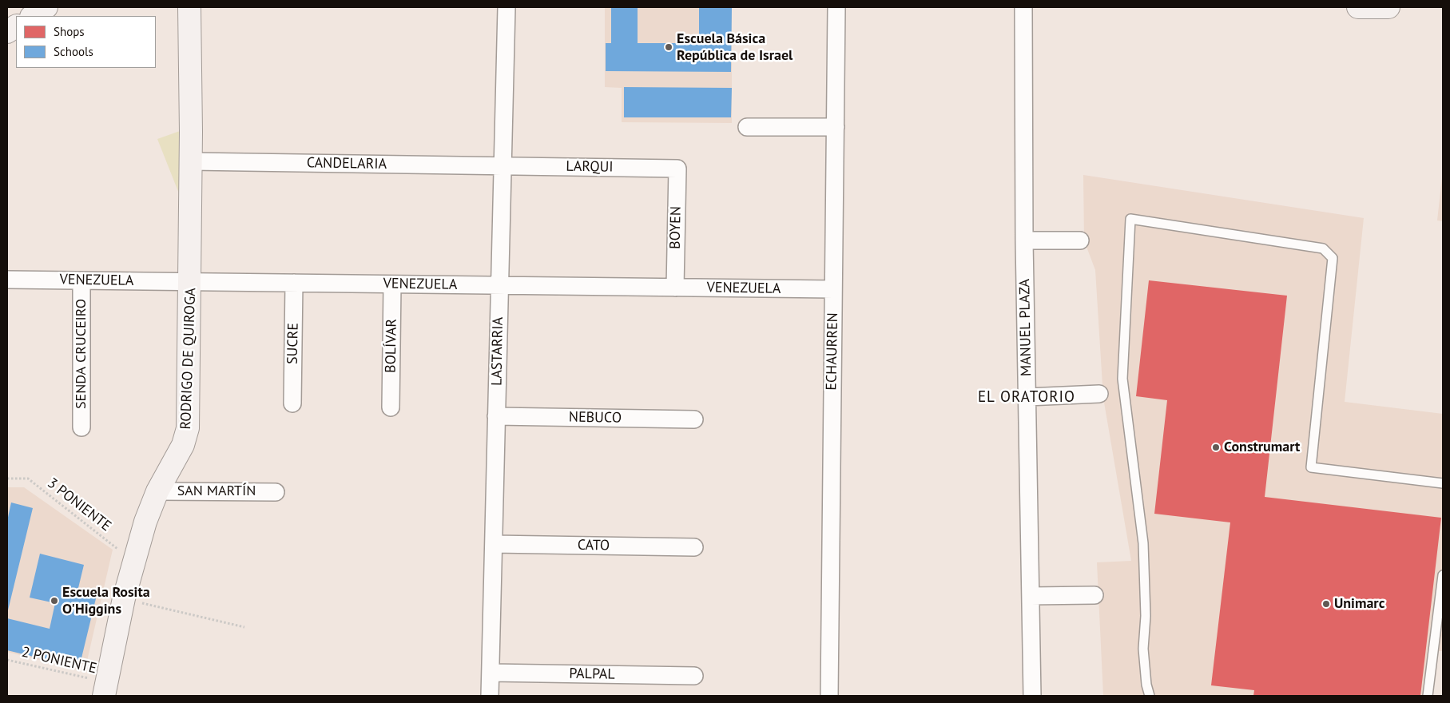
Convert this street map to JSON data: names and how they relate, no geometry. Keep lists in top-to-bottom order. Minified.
{"streets":{"street":["CANDELARIA","LARQUI","BOYEN","VENEZUELA","MANUEL PLAZA","SUCRE","BOLÍVAR","LASTARRIA","ECHAURREN","SENDA CRUCEIRO","RODRIGO DE QUIROGA","NEBUCO","SAN MARTÍN","CATO","PALPAL"],"path":["3 PONIENTE","2 PONIENTE"]},"crossings":[["CANDELARIA","LARQUI"],["CANDELARIA","LASTARRIA"],["CANDELARIA","RODRIGO DE QUIROGA"],["LARQUI","BOYEN"],["LARQUI","LASTARRIA"],["BOYEN","VENEZUELA"],["VENEZUELA","SUCRE"],["VENEZUELA","BOLÍVAR"],["VENEZUELA","LASTARRIA"],["VENEZUELA","ECHAURREN"],["VENEZUELA","SENDA CRUCEIRO"],["VENEZUELA","RODRIGO DE QUIROGA"],["LASTARRIA","NEBUCO"],["LASTARRIA","CATO"],["LASTARRIA","PALPAL"],["RODRIGO DE QUIROGA","SAN MARTÍN"],["RODRIGO DE QUIROGA","3 PONIENTE"],["RODRIGO DE QUIROGA","2 PONIENTE"]],"districts":["EL ORATORIO"],"places":["Escuela Básica República de Israel","Construmart","Escuela Rosita O'Higgins","Unimarc"],"legend":["Shops","Schools"]}
